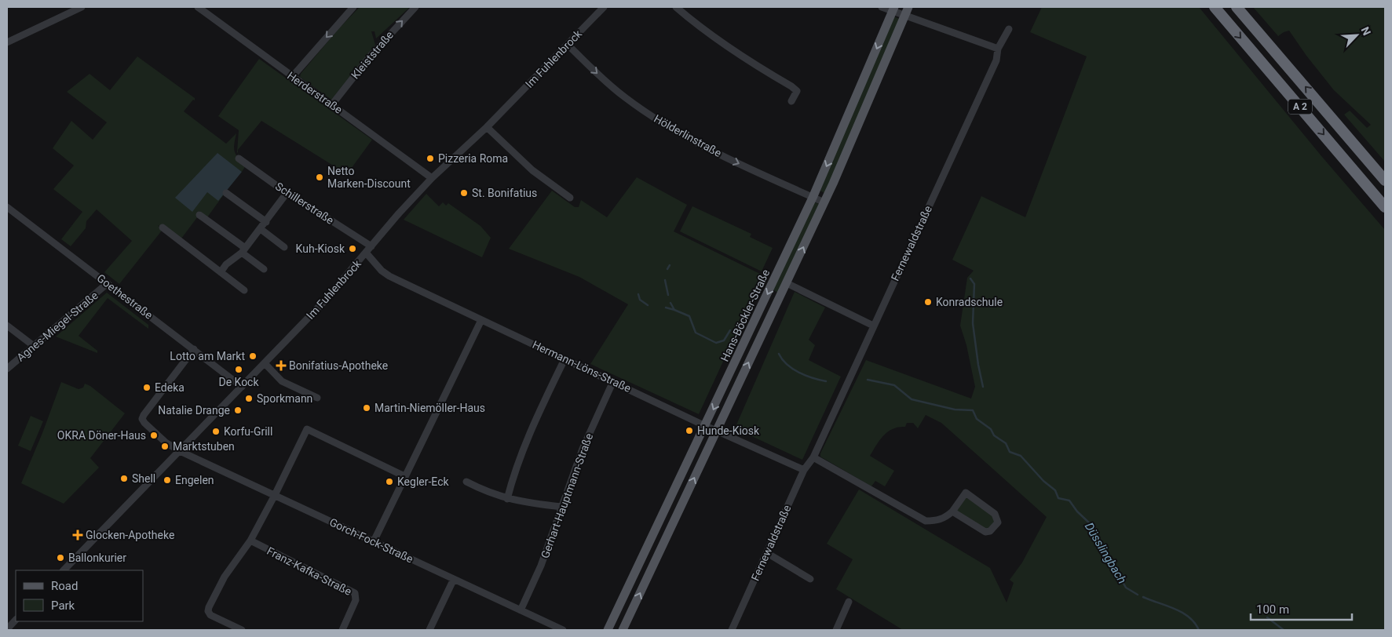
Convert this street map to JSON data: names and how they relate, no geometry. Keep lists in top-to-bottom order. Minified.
{"streets":{"highway":["A 2"],"main road":["Hans-Böckler-Straße"],"street":["Kleiststraße","Im Fuhlenbrock","Herderstraße","Hölderlinstraße","Schillerstraße","Fernewaldstraße","Goethestraße","Agnes-Miegel-Straße","Hermann-Löns-Straße","Gerhart-Hauptmann-Straße","Gorch-Fock-Straße","Franz-Kafka-Straße"]},"crossings":[["Kleiststraße","Herderstraße"],["Im Fuhlenbrock","Herderstraße"],["Im Fuhlenbrock","Hölderlinstraße"],["Im Fuhlenbrock","Schillerstraße"],["Im Fuhlenbrock","Goethestraße"],["Im Fuhlenbrock","Hermann-Löns-Straße"],["Im Fuhlenbrock","Gorch-Fock-Straße"],["Hölderlinstraße","Hans-Böckler-Straße"],["Fernewaldstraße","Hermann-Löns-Straße"],["Goethestraße","Agnes-Miegel-Straße"],["Hans-Böckler-Straße","Hermann-Löns-Straße"],["Hermann-Löns-Straße","Gerhart-Hauptmann-Straße"],["Gerhart-Hauptmann-Straße","Gorch-Fock-Straße"]],"one_way":["Hölderlinstraße"],"water":["Düsslingbach"],"places":{"other":["Pizzeria Roma","Netto Marken-Discount","St. Bonifatius","Kuh-Kiosk","Konradschule","Lotto am Markt","De Kock","Edeka","Sporkmann","Martin-Niemöller-Haus","Natalie Drange","Hunde-Kiosk","Korfu-Grill","OKRA Döner-Haus","Marktstuben","Shell","Engelen","Kegler-Eck","Ballonkurier"],"health":["Bonifatius-Apotheke","Glocken-Apotheke"]},"legend":["Road","Park"],"scale_bar":"100 m","north":"top right"}
